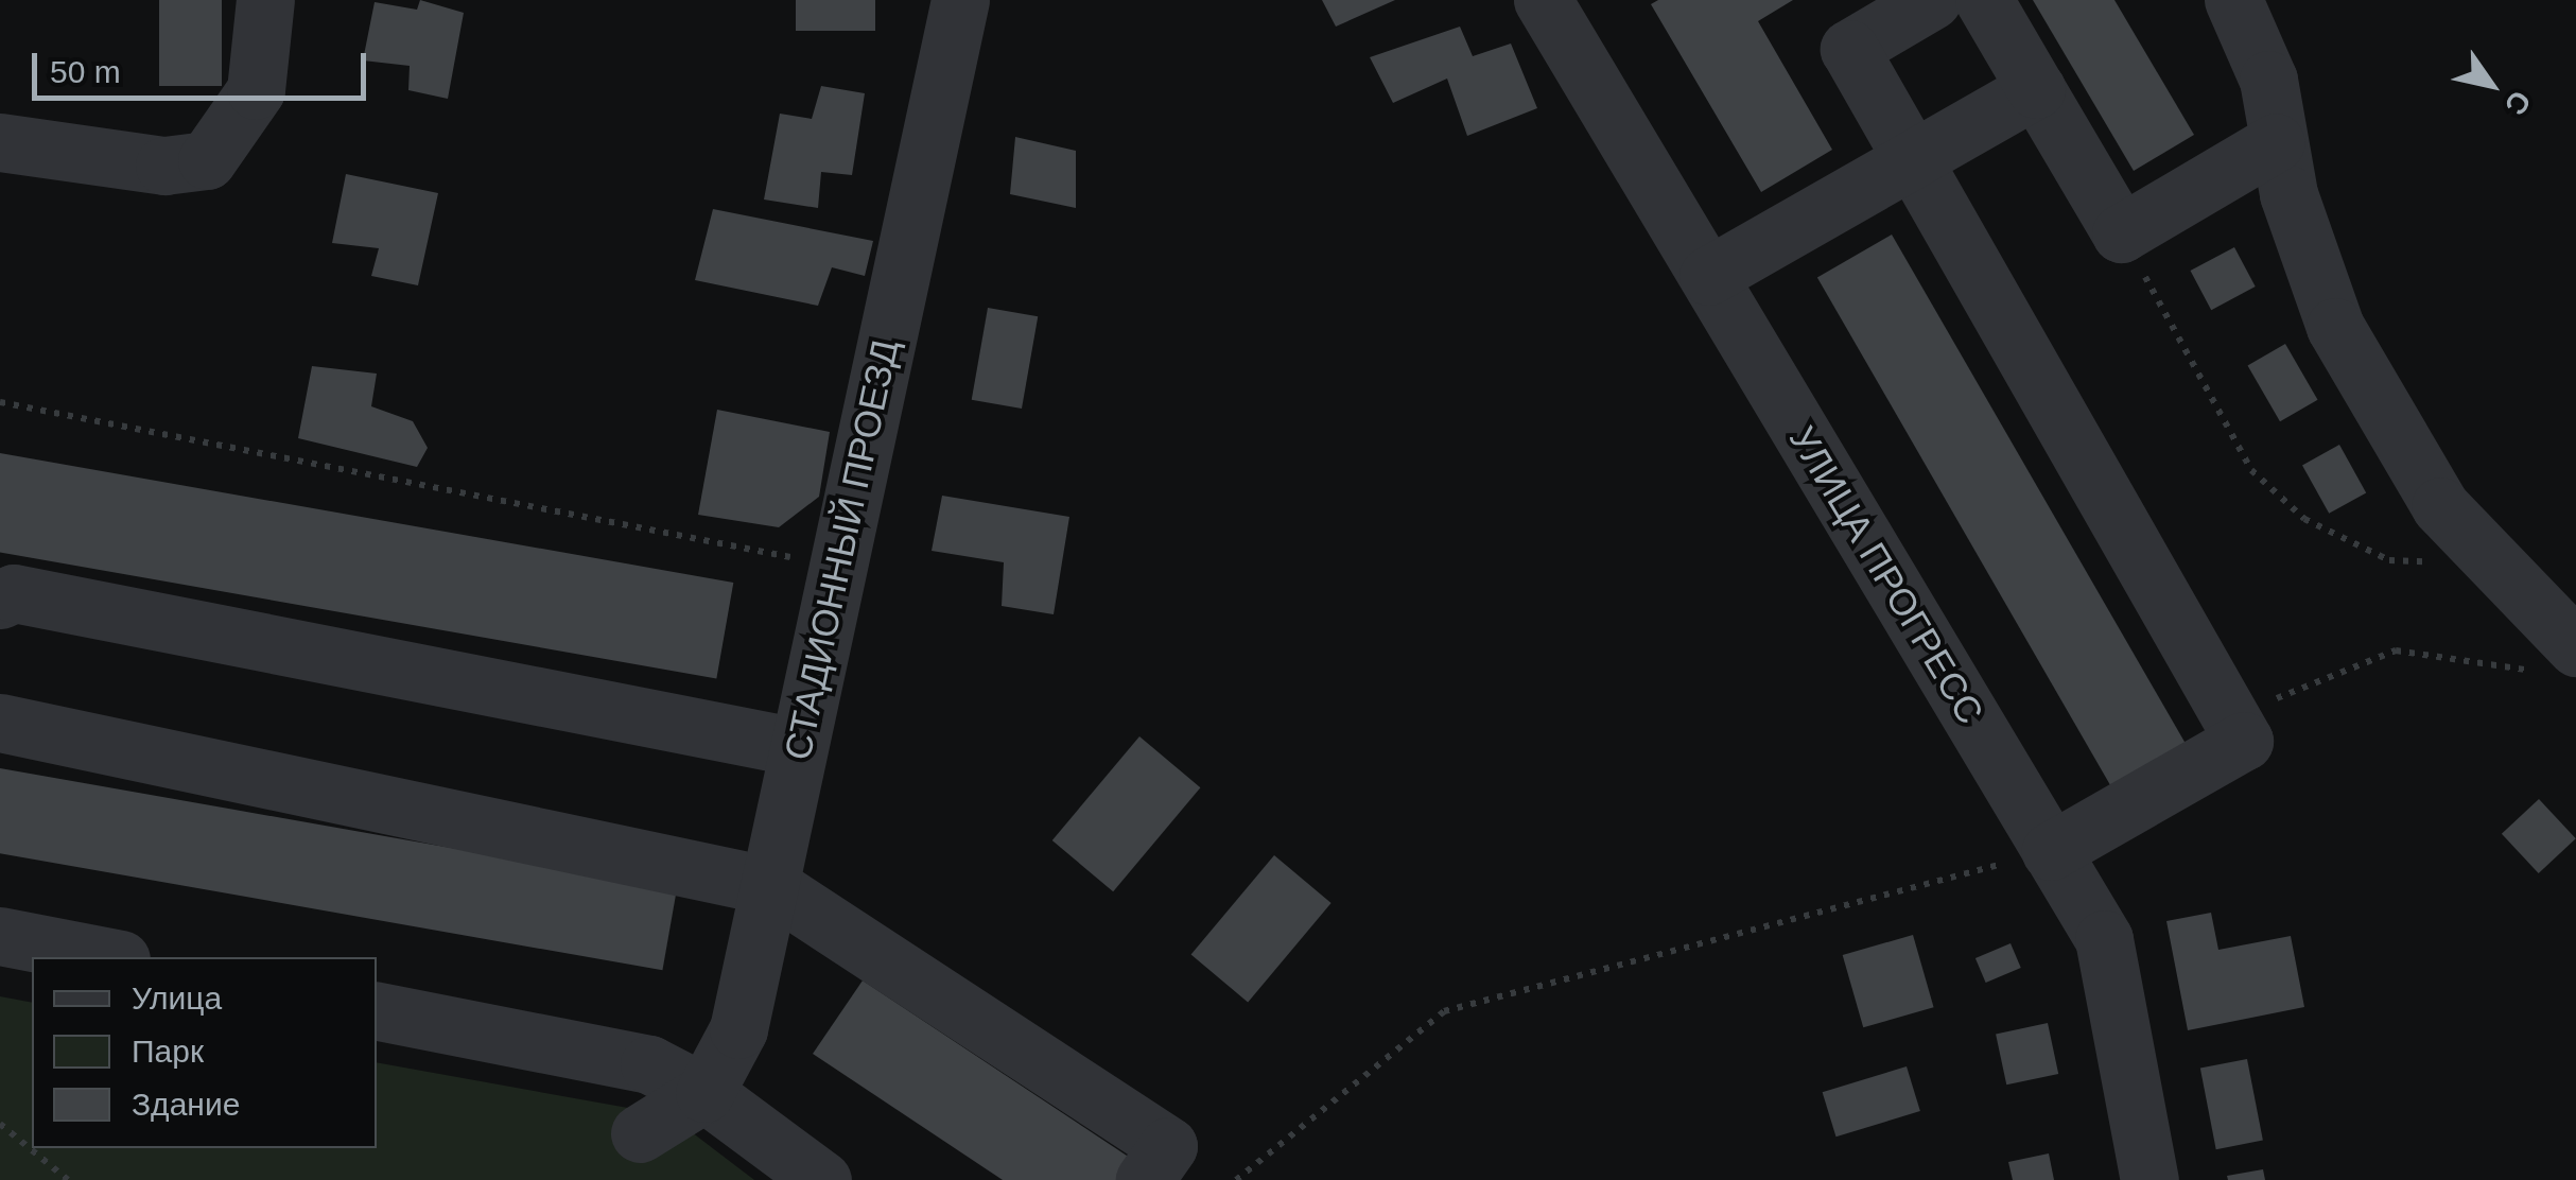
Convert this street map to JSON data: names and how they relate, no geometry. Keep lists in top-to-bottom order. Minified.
{"streets":{"street":["СТАДИОННЫЙ ПРОЕЗД","УЛИЦА ПРОГРЕСС"]},"legend":["Улица","Парк","Здание"],"scale_bar":"50 m","north":"bottom right"}
